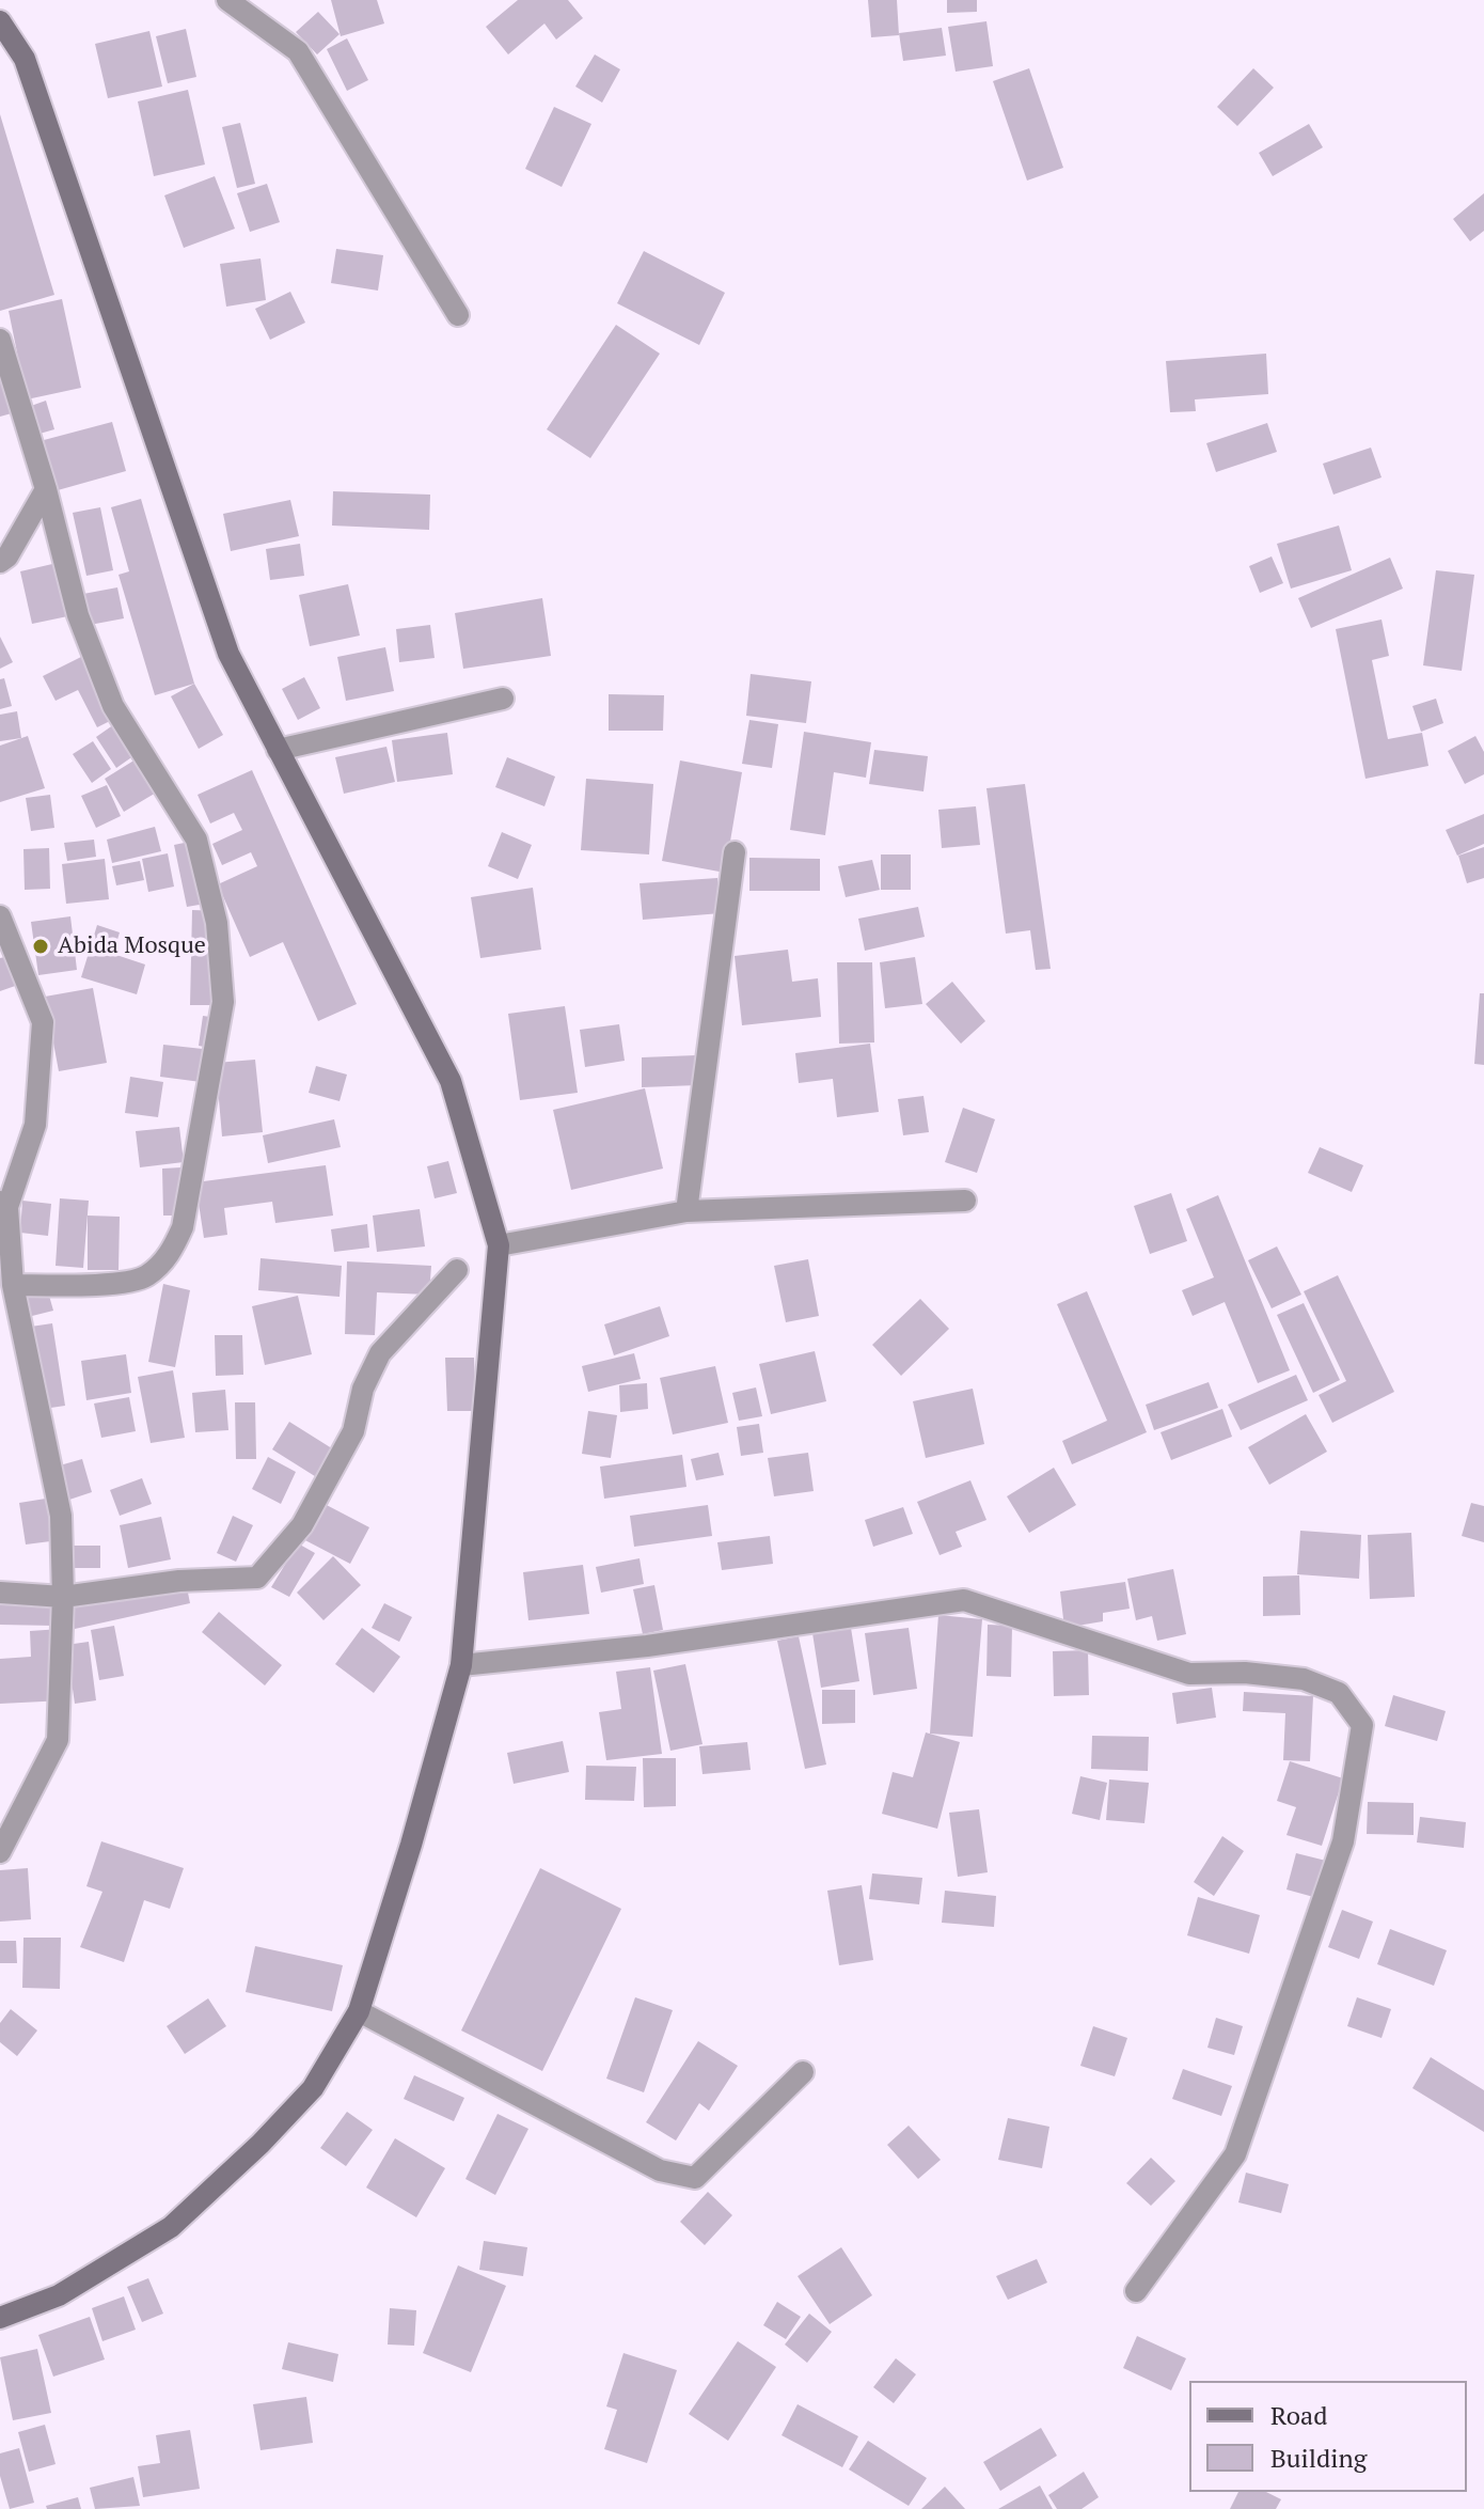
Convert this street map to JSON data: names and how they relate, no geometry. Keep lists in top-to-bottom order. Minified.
{"places":["Abida Mosque"],"legend":["Road","Building"]}
